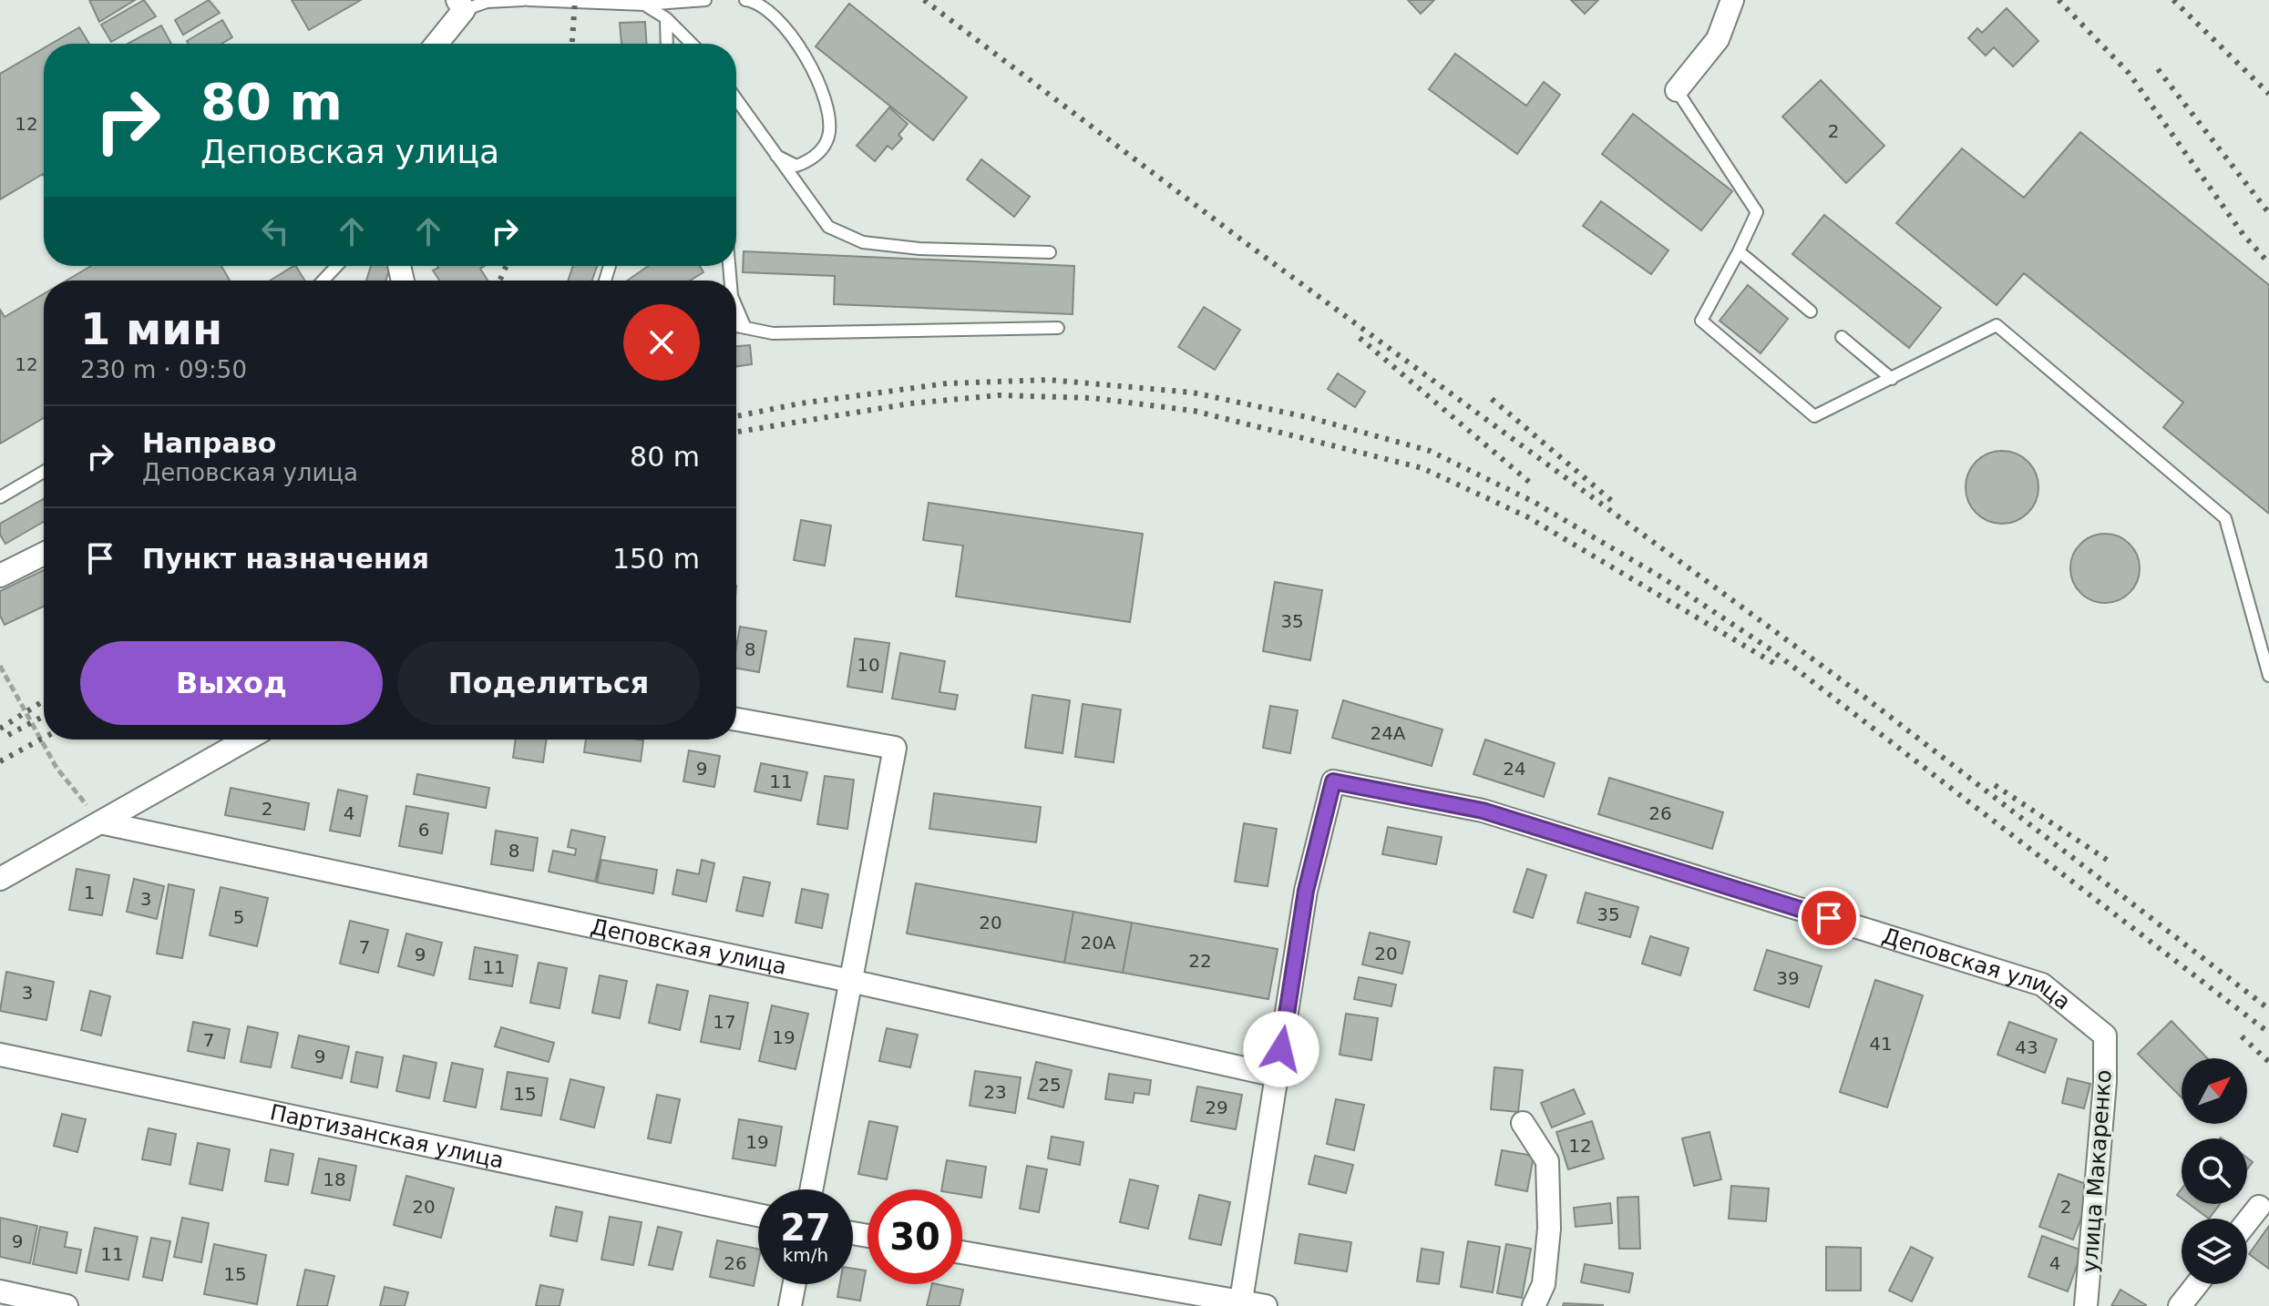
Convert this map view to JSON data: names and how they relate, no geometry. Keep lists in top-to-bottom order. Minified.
{"streets":{"street":["Деповская улица","Партизанская улица","улица Макаренко"]},"crossings":[["Деповская улица","улица Макаренко"]],"house_numbers":["12","2","12","35","8","10","24А","9","24","11","2","4","26","6","8","1","3","35","5","20","20А","7","20","9","22","11","39","3","17","19","7","41","43","9","25","23","15","29","19","12","18","20","2","9","11","26","4","15"],"north":"top right","page":{"turn":["80 m","Деповская улица"],"heading":["1 мин","230 m · 09:50"],"list":[{"name":"Направо","note":"Деповская улица","value":"80 m"},{"name":"Пункт назначения","value":"150 m"}],"buttons":["Выход","Поделиться"],"speed":"27 km/h","limit":"30"}}
